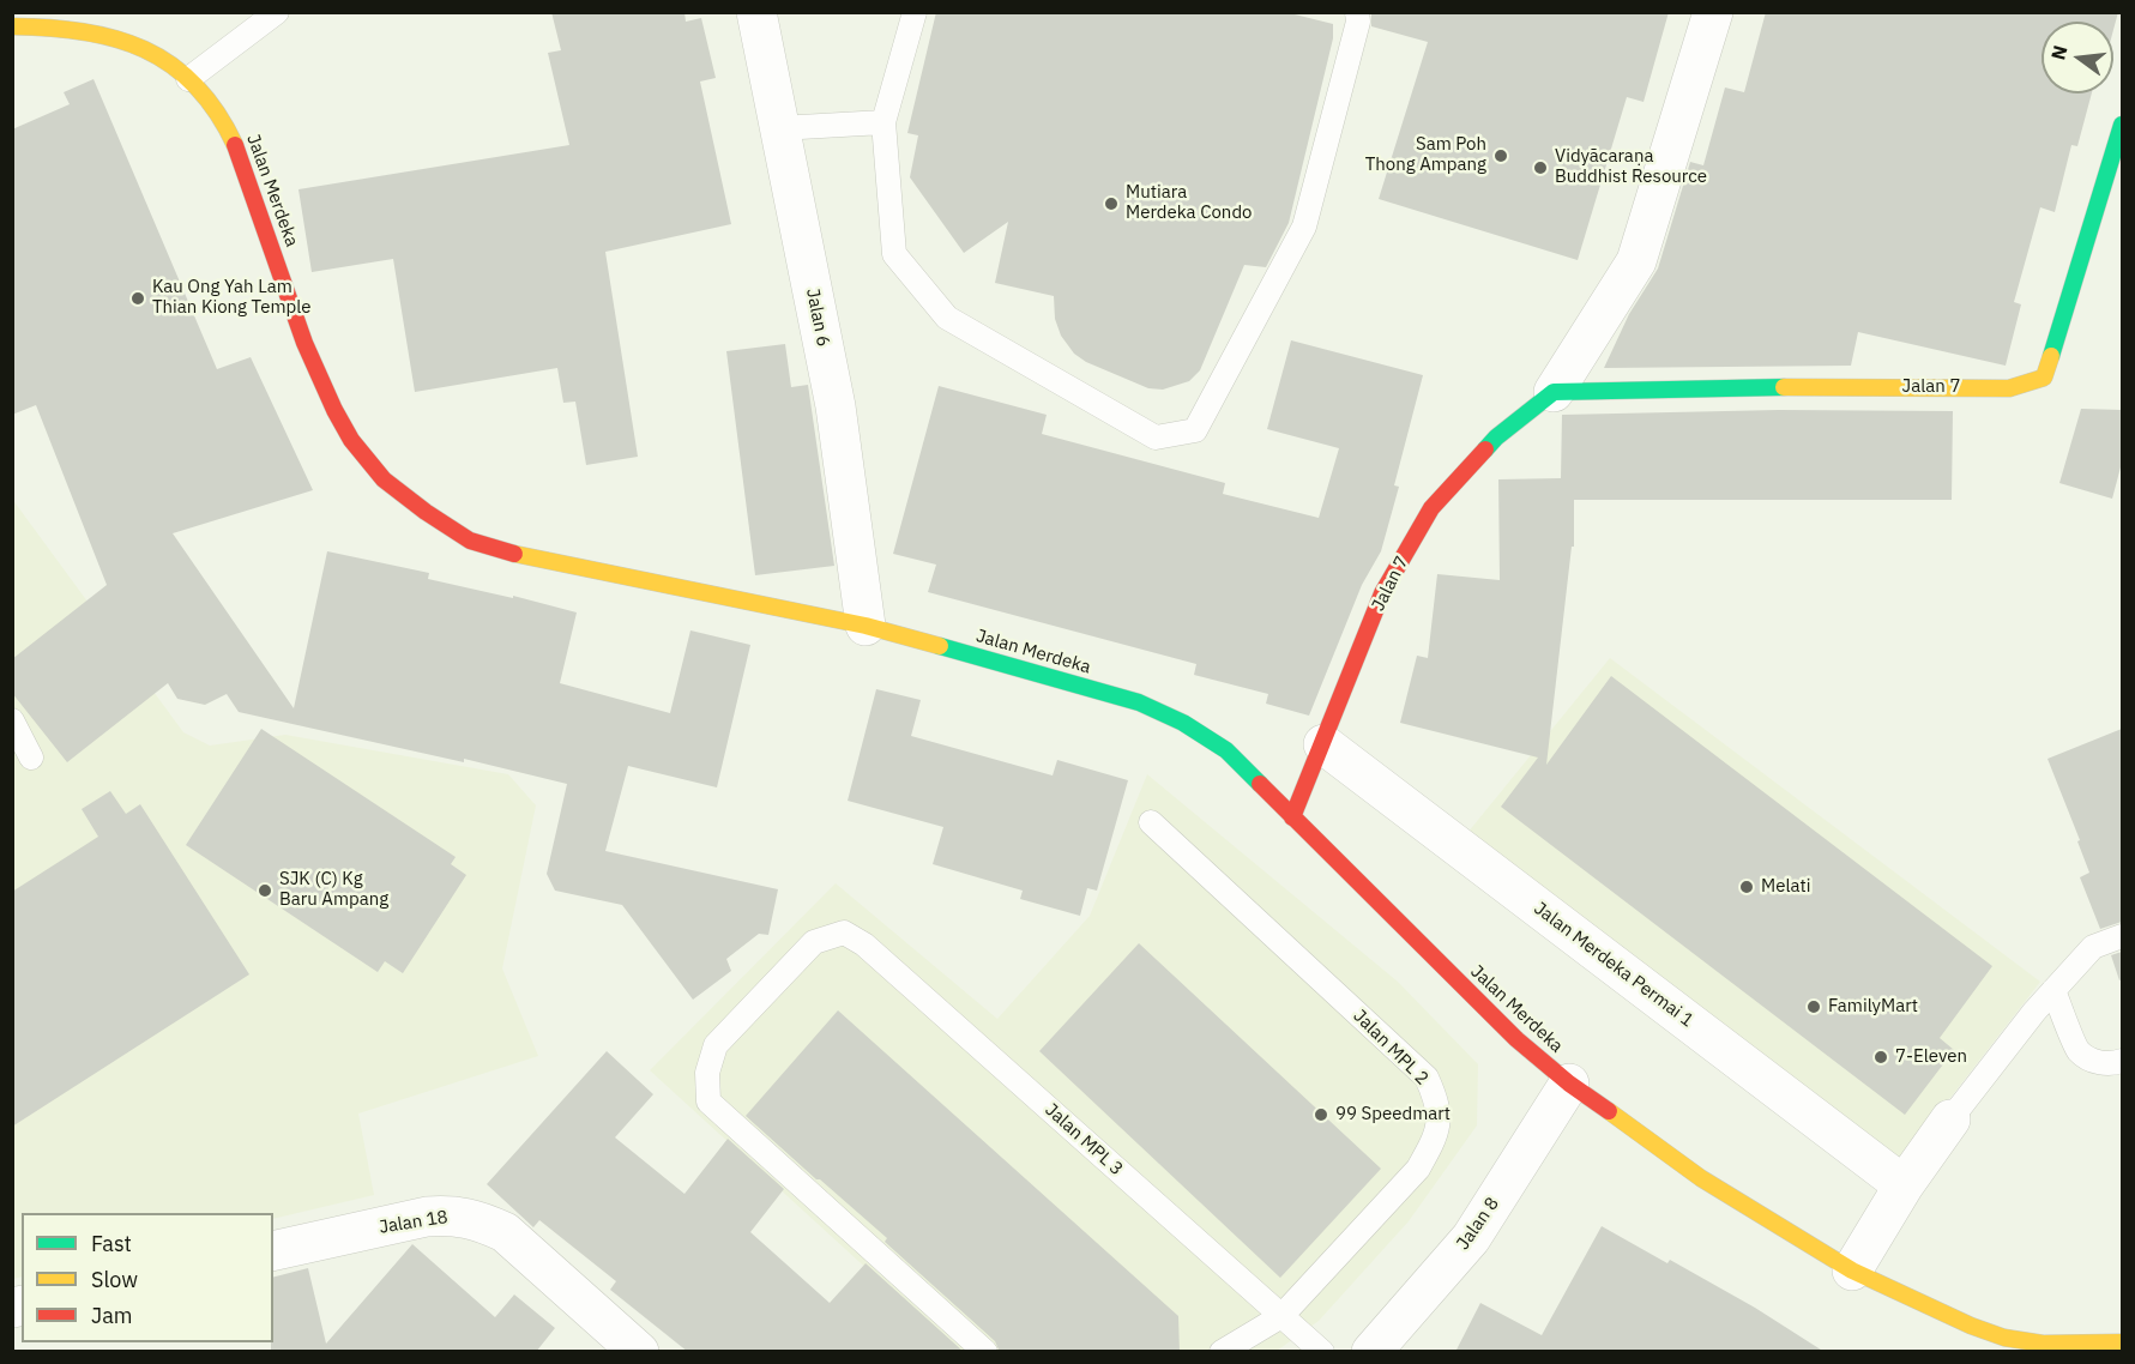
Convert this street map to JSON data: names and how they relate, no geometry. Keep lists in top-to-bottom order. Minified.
{"streets":{"street":["Jalan Merdeka","Jalan 6","Jalan 7","Jalan Merdeka Permai 1","Jalan 18","Jalan 8"],"lane":["Jalan MPL 2","Jalan MPL 3"]},"crossings":[["Jalan Merdeka","Jalan 6"],["Jalan Merdeka","Jalan 7"],["Jalan Merdeka","Jalan 8"],["Jalan 7","Jalan Merdeka Permai 1"],["Jalan MPL 2","Jalan MPL 3"]],"places":["Sam Poh Thong Ampang","Vidyācaraṇa Buddhist Resource","Mutiara Merdeka Condo","Kau Ong Yah Lam Thian Kiong Temple","Melati","SJK (C) Kg Baru Ampang","FamilyMart","7-Eleven","99 Speedmart"],"legend":["Fast","Slow","Jam"],"north":"left"}
